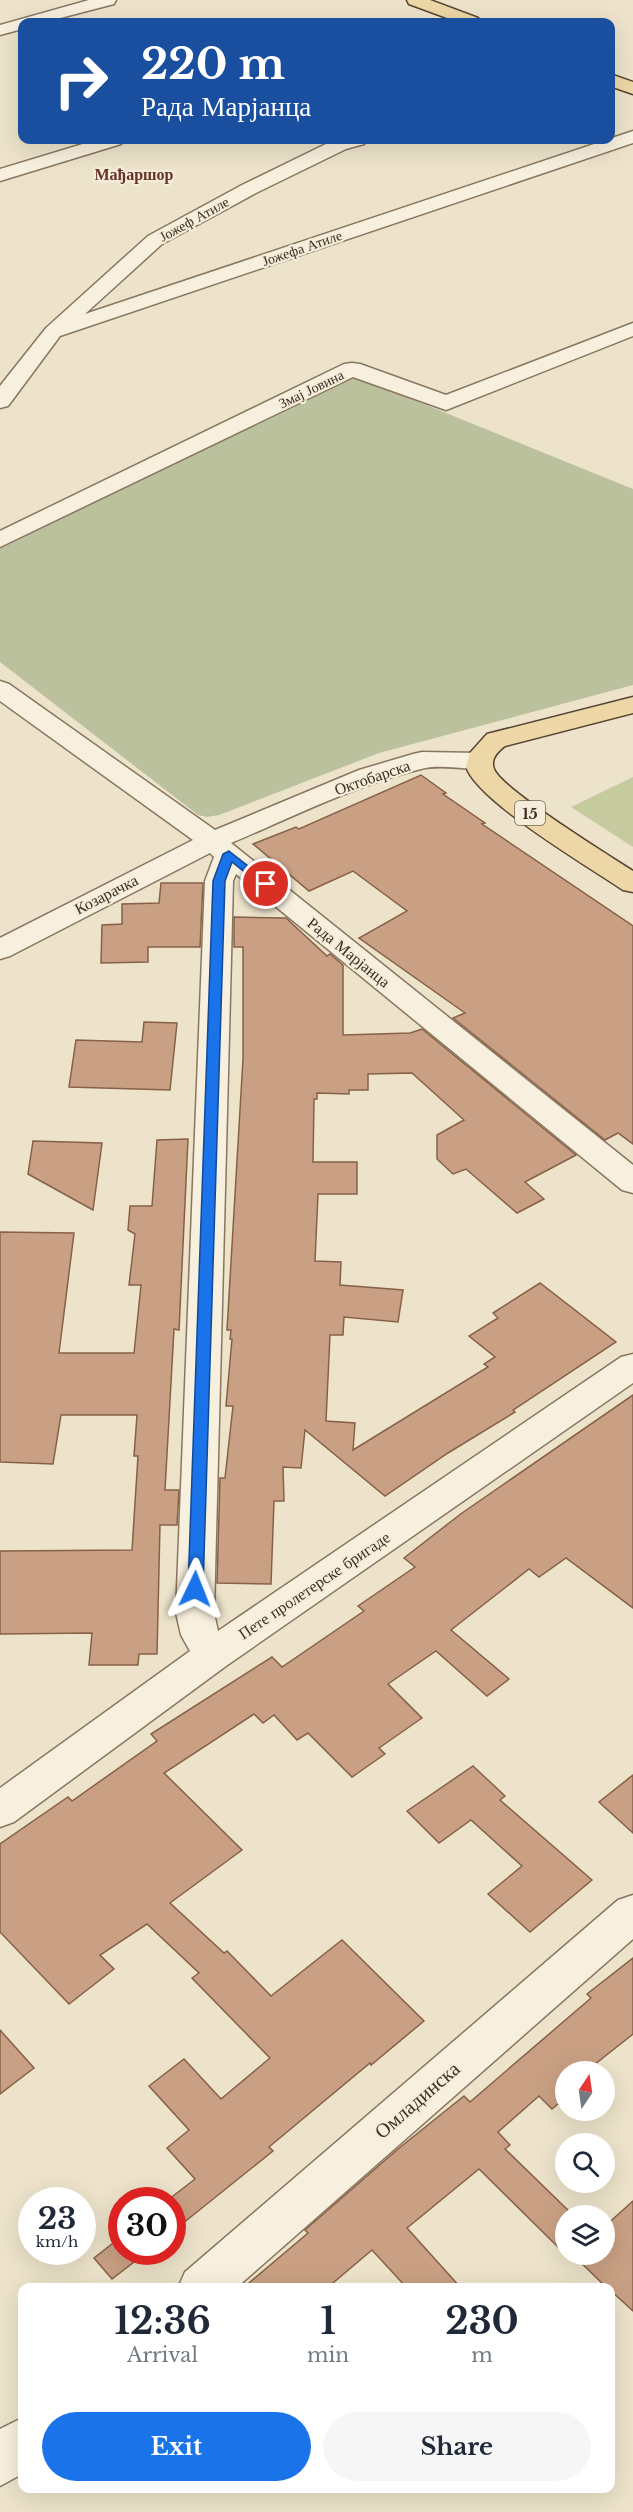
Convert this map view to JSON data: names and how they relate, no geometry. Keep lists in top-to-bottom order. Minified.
{"streets":{"main road":["15"],"street":["Јожеф Атиле","Јожефа Атиле","Змај Јовина","Октобарска","Козарачка","Рада Марјанца","Пете пролетерске бригаде","Омладинска"]},"crossings":[["Јожеф Атиле","Јожефа Атиле"],["Октобарска","15"],["Октобарска","Козарачка"],["Октобарска","Рада Марјанца"],["Козарачка","Рада Марјанца"]],"districts":["Мађаршор"],"north":"top","page":{"turn":["220 m","Рада Марјанца"],"speed":"23 km/h","limit":"30","eta":["12:36","Arrival","1","min","230","m"],"buttons":["Exit","Share"]}}
